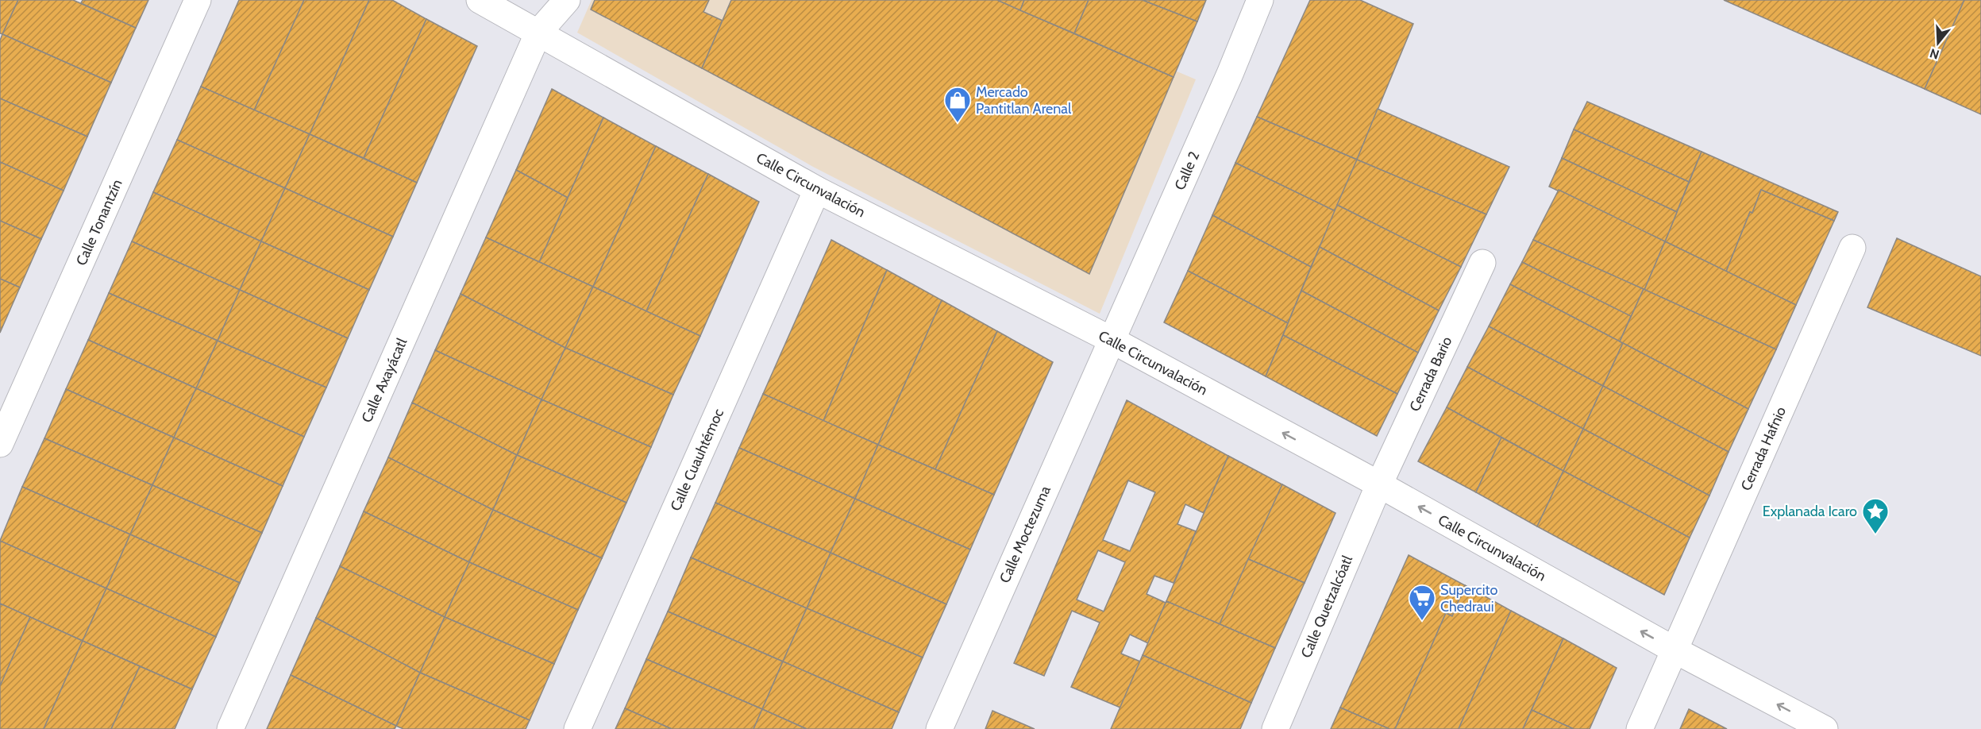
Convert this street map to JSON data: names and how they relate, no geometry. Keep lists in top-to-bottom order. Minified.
{"streets":{"street":["Calle 2","Calle Circunvalación","Calle Tonantzín","Cerrada Bario","Calle Axayácatl","Cerrada Hafnio","Calle Cuauhtémoc","Calle Moctezuma","Calle Quetzalcóatl"]},"crossings":[["Calle 2","Calle Circunvalación"],["Calle 2","Calle Moctezuma"],["Calle Circunvalación","Cerrada Bario"],["Calle Circunvalación","Calle Axayácatl"],["Calle Circunvalación","Cerrada Hafnio"],["Calle Circunvalación","Calle Cuauhtémoc"],["Calle Circunvalación","Calle Moctezuma"],["Calle Circunvalación","Calle Quetzalcóatl"],["Cerrada Bario","Calle Quetzalcóatl"]],"one_way":["Calle Circunvalación"],"places":{"shop":["Mercado Pantitlan Arenal"],"place":["Explanada Icaro"],"supermarket":["Supercito Chedraui"]},"north":"bottom"}
